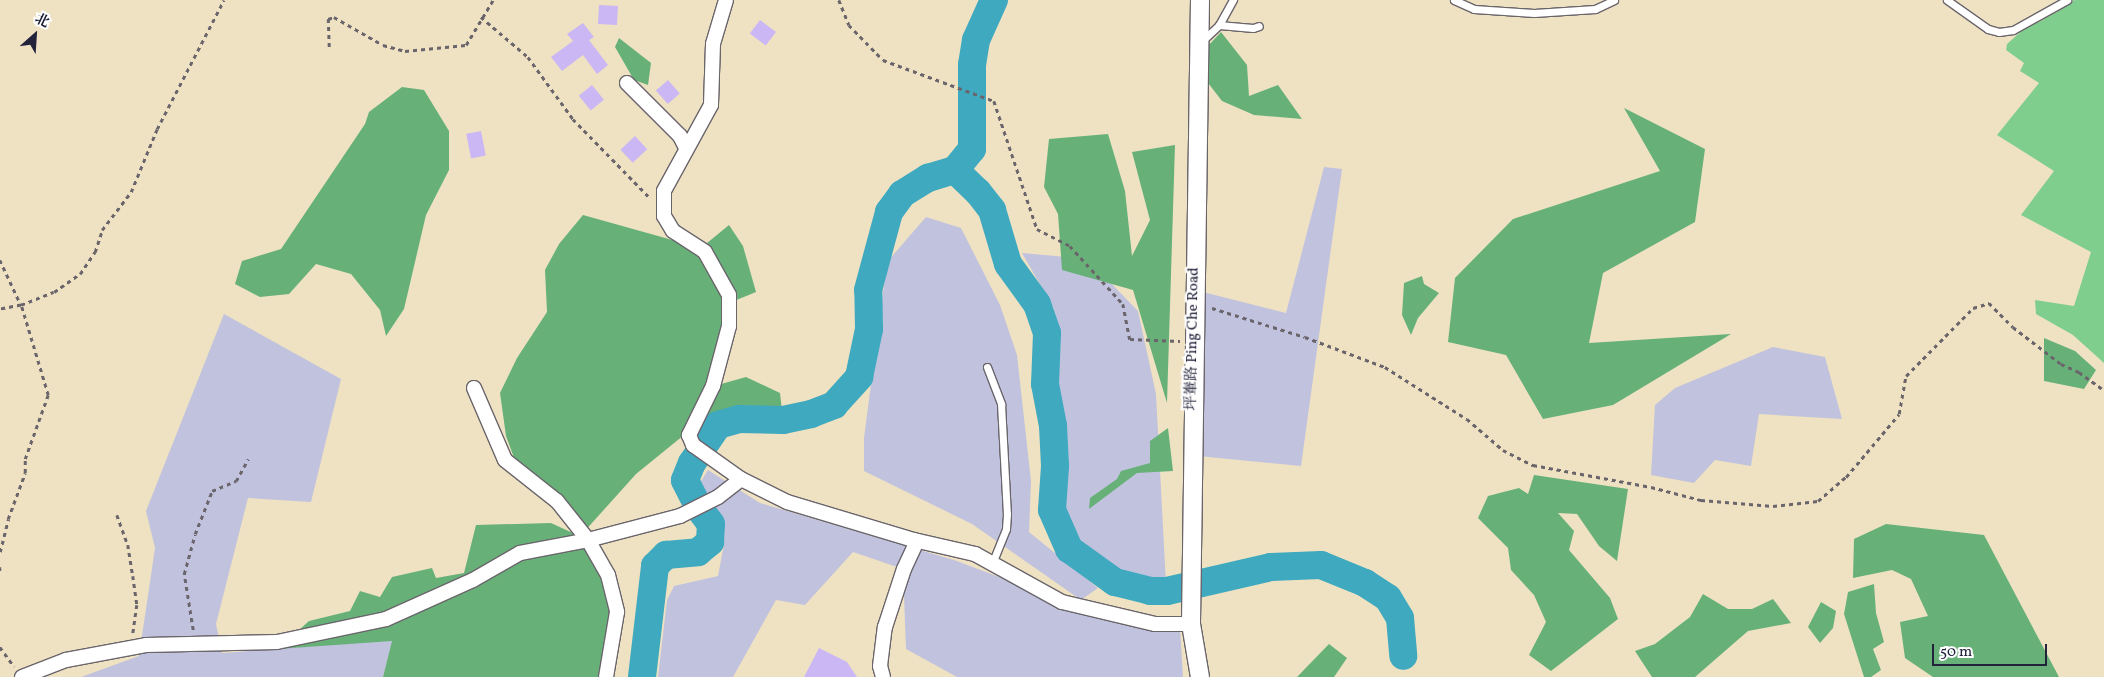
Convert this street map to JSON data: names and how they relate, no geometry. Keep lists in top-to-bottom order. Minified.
{"streets":{"street":["坪輋路 Ping Che Road"]},"scale_bar":"50 m","north":"top right"}
